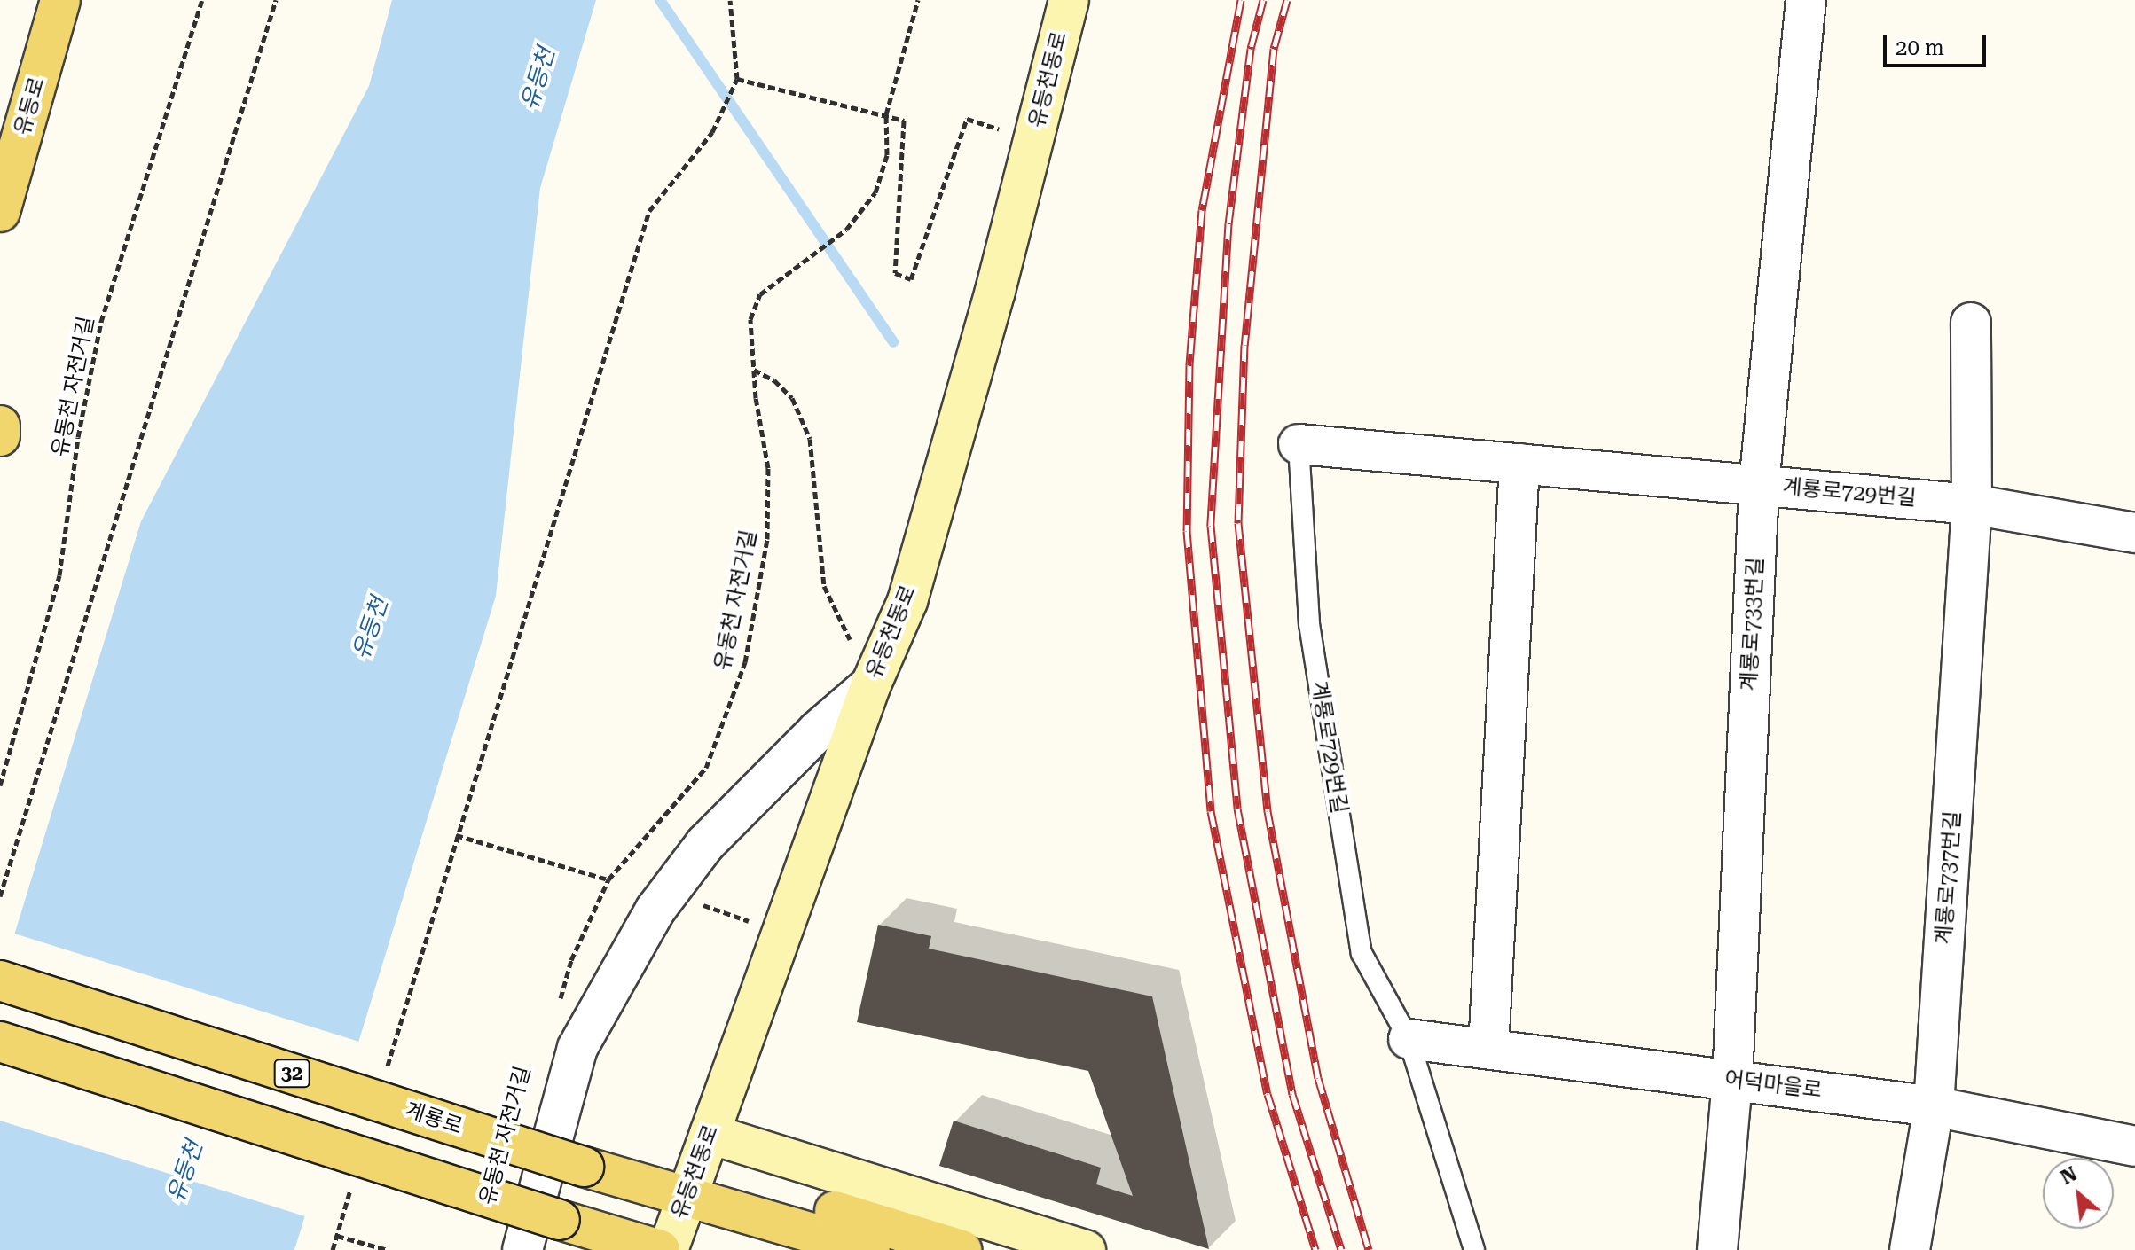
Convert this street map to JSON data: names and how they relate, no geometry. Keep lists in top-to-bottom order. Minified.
{"streets":{"main road":["유등천동로","유등로","32","계룡로"],"street":["계룡로729번길","계룡로733번길","계룡로737번길","어덕마을로"],"path":["유동천 자전거길"]},"crossings":[["유등천동로","계룡로"],["계룡로729번길","계룡로733번길"],["계룡로729번길","계룡로737번길"],["계룡로729번길","어덕마을로"],["계룡로733번길","어덕마을로"],["계룡로737번길","어덕마을로"]],"water":["유등천"],"scale_bar":"20 m","north":"top left"}
